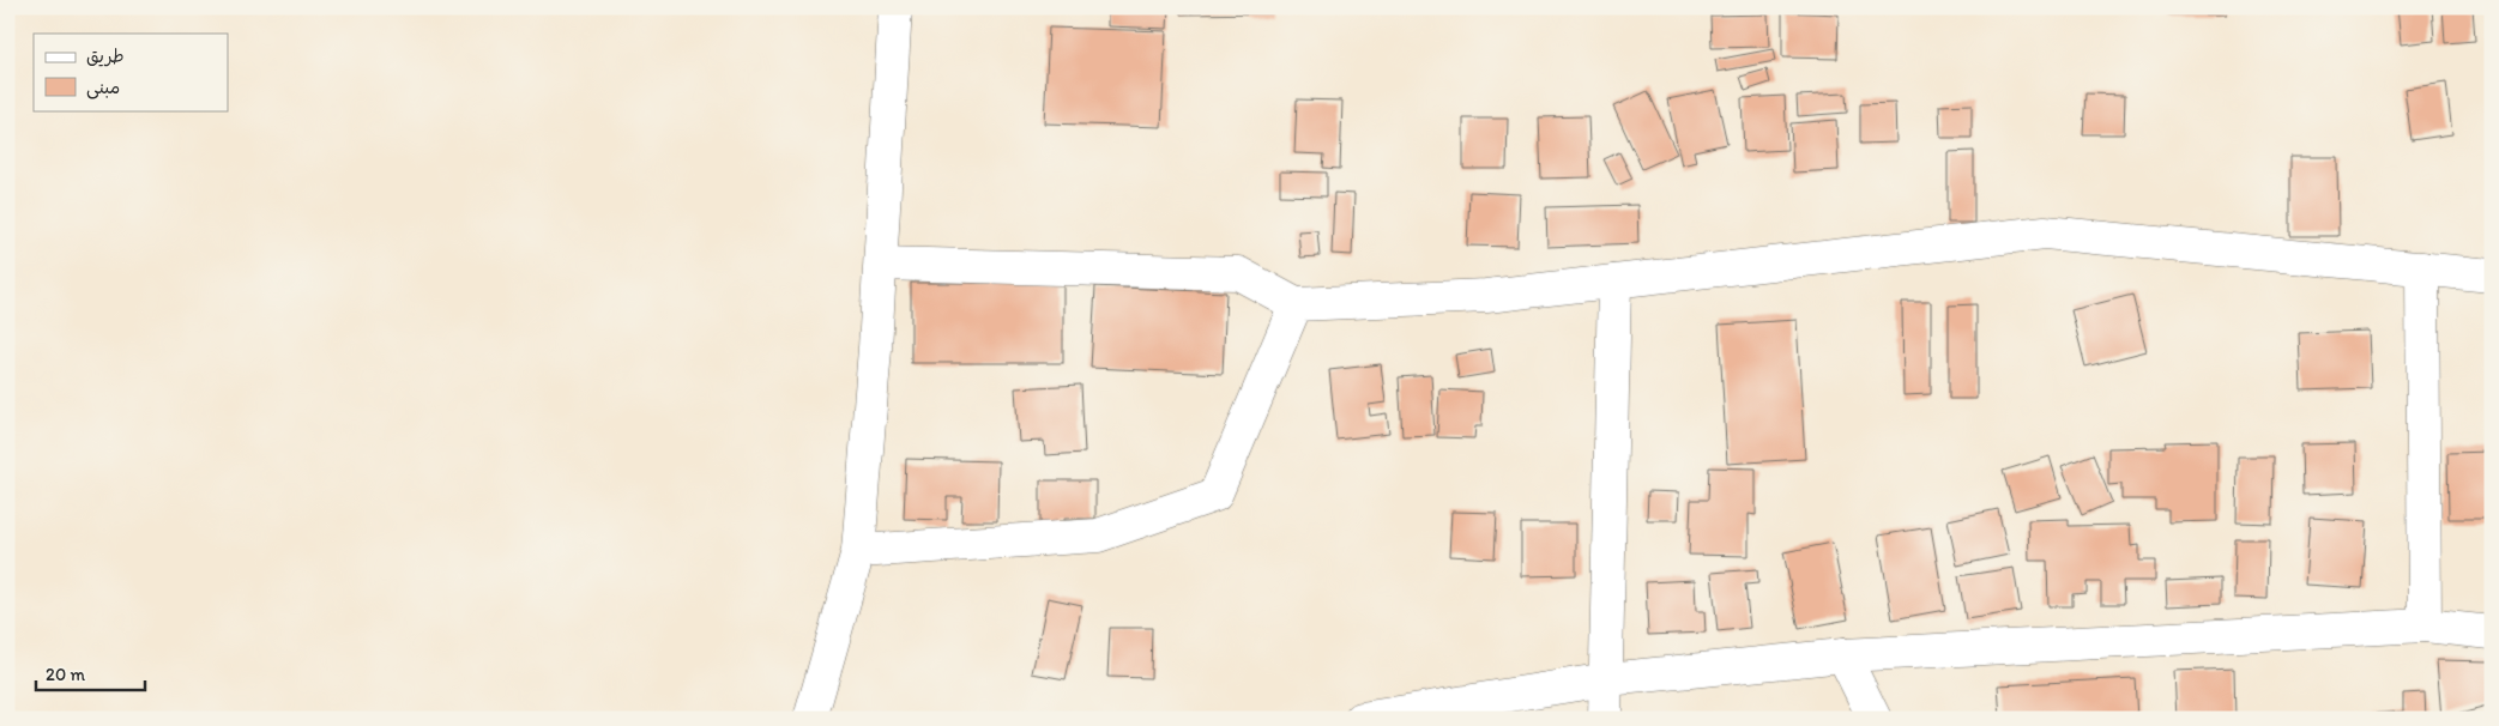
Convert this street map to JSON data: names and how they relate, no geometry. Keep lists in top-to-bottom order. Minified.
{"legend":["طريق","مبنى"],"scale_bar":"20 m"}
